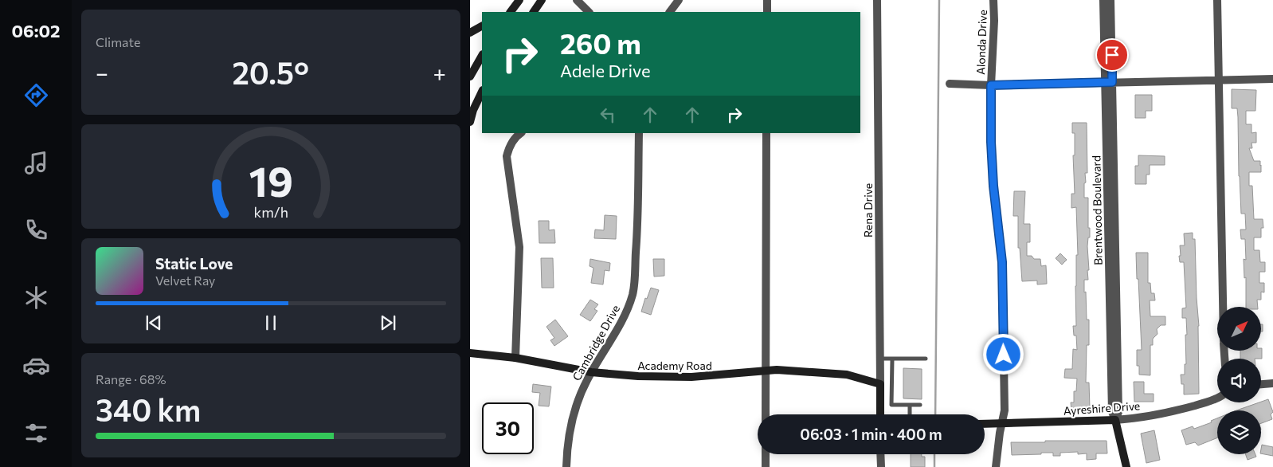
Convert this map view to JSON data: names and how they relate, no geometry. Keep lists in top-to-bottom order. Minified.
{"streets":{"street":["Alonda Drive","Rena Drive","Brentwood Boulevard","Cambridge Drive","Academy Road","Ayreshire Drive"]},"crossings":[["Alonda Drive","Ayreshire Drive"],["Rena Drive","Academy Road"],["Brentwood Boulevard","Ayreshire Drive"],["Cambridge Drive","Academy Road"]],"north":"top right","page":{"tabs":"06:02","tile":["Climate",["Range · 68%","340 km"]],"turn":["260 m","Adele Drive"],"heat":["−","20.5°","+"],"song":["Static Love","Velvet Ray"],"limit":"30","trip":"06:03 · 1 min · 400 m","gauge":["19","km/h"]}}
